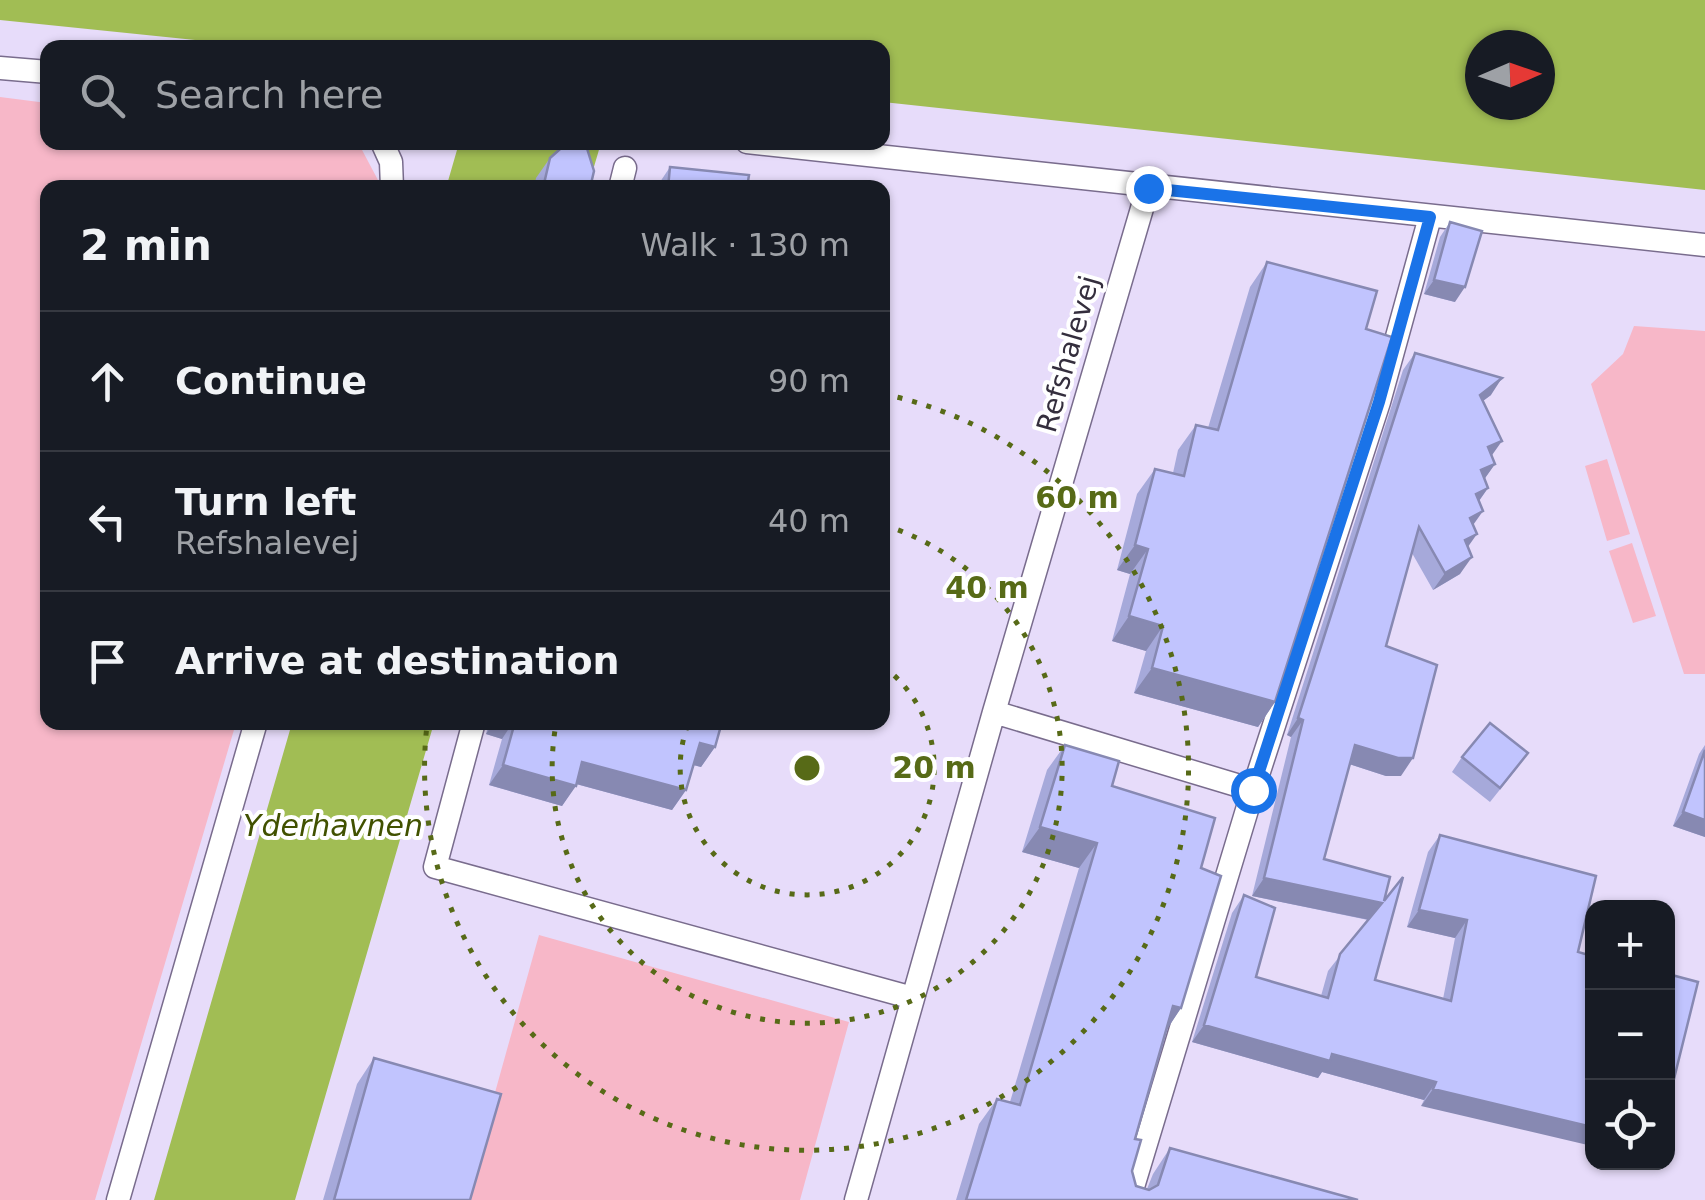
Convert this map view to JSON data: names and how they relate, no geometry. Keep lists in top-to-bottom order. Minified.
{"streets":{"lane":["Refshalevej"]},"water":["Yderhavnen"],"north":"right","page":{"search":"Search here","heading":["2 min","Walk · 130 m"],"list":[["Continue","90 m"],["Turn left","Refshalevej","40 m"],"Arrive at destination"],"map_buttons":["+","−"]},"rings":["60 m","40 m","20 m"]}
